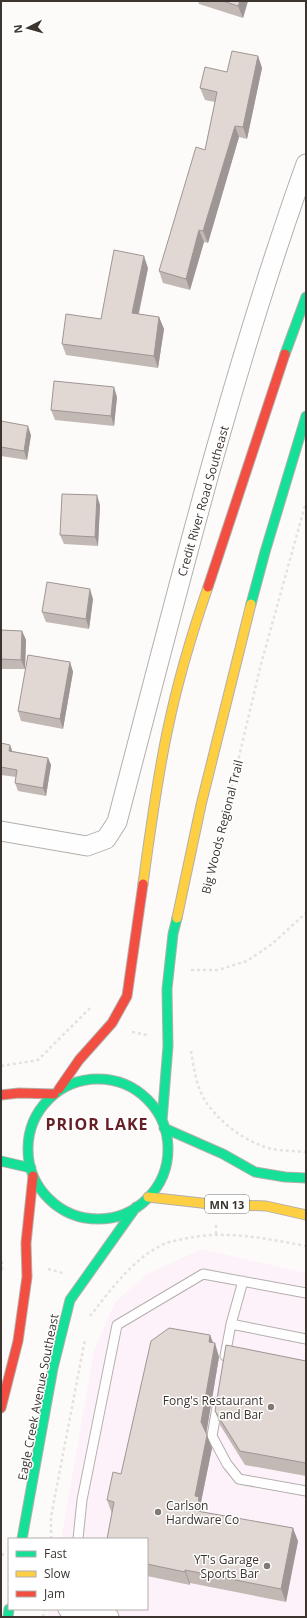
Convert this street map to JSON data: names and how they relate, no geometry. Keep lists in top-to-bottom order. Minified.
{"streets":{"main road":["MN 13","Eagle Creek Avenue Southeast"],"street":["Credit River Road Southeast"],"path":["Big Woods Regional Trail"]},"crossings":[["MN 13","Eagle Creek Avenue Southeast"]],"districts":["PRIOR LAKE"],"places":["Fong's Restaurant and Bar","Carlson Hardware Co","YT's Garage Sports Bar"],"legend":["Fast","Slow","Jam"],"north":"left"}
